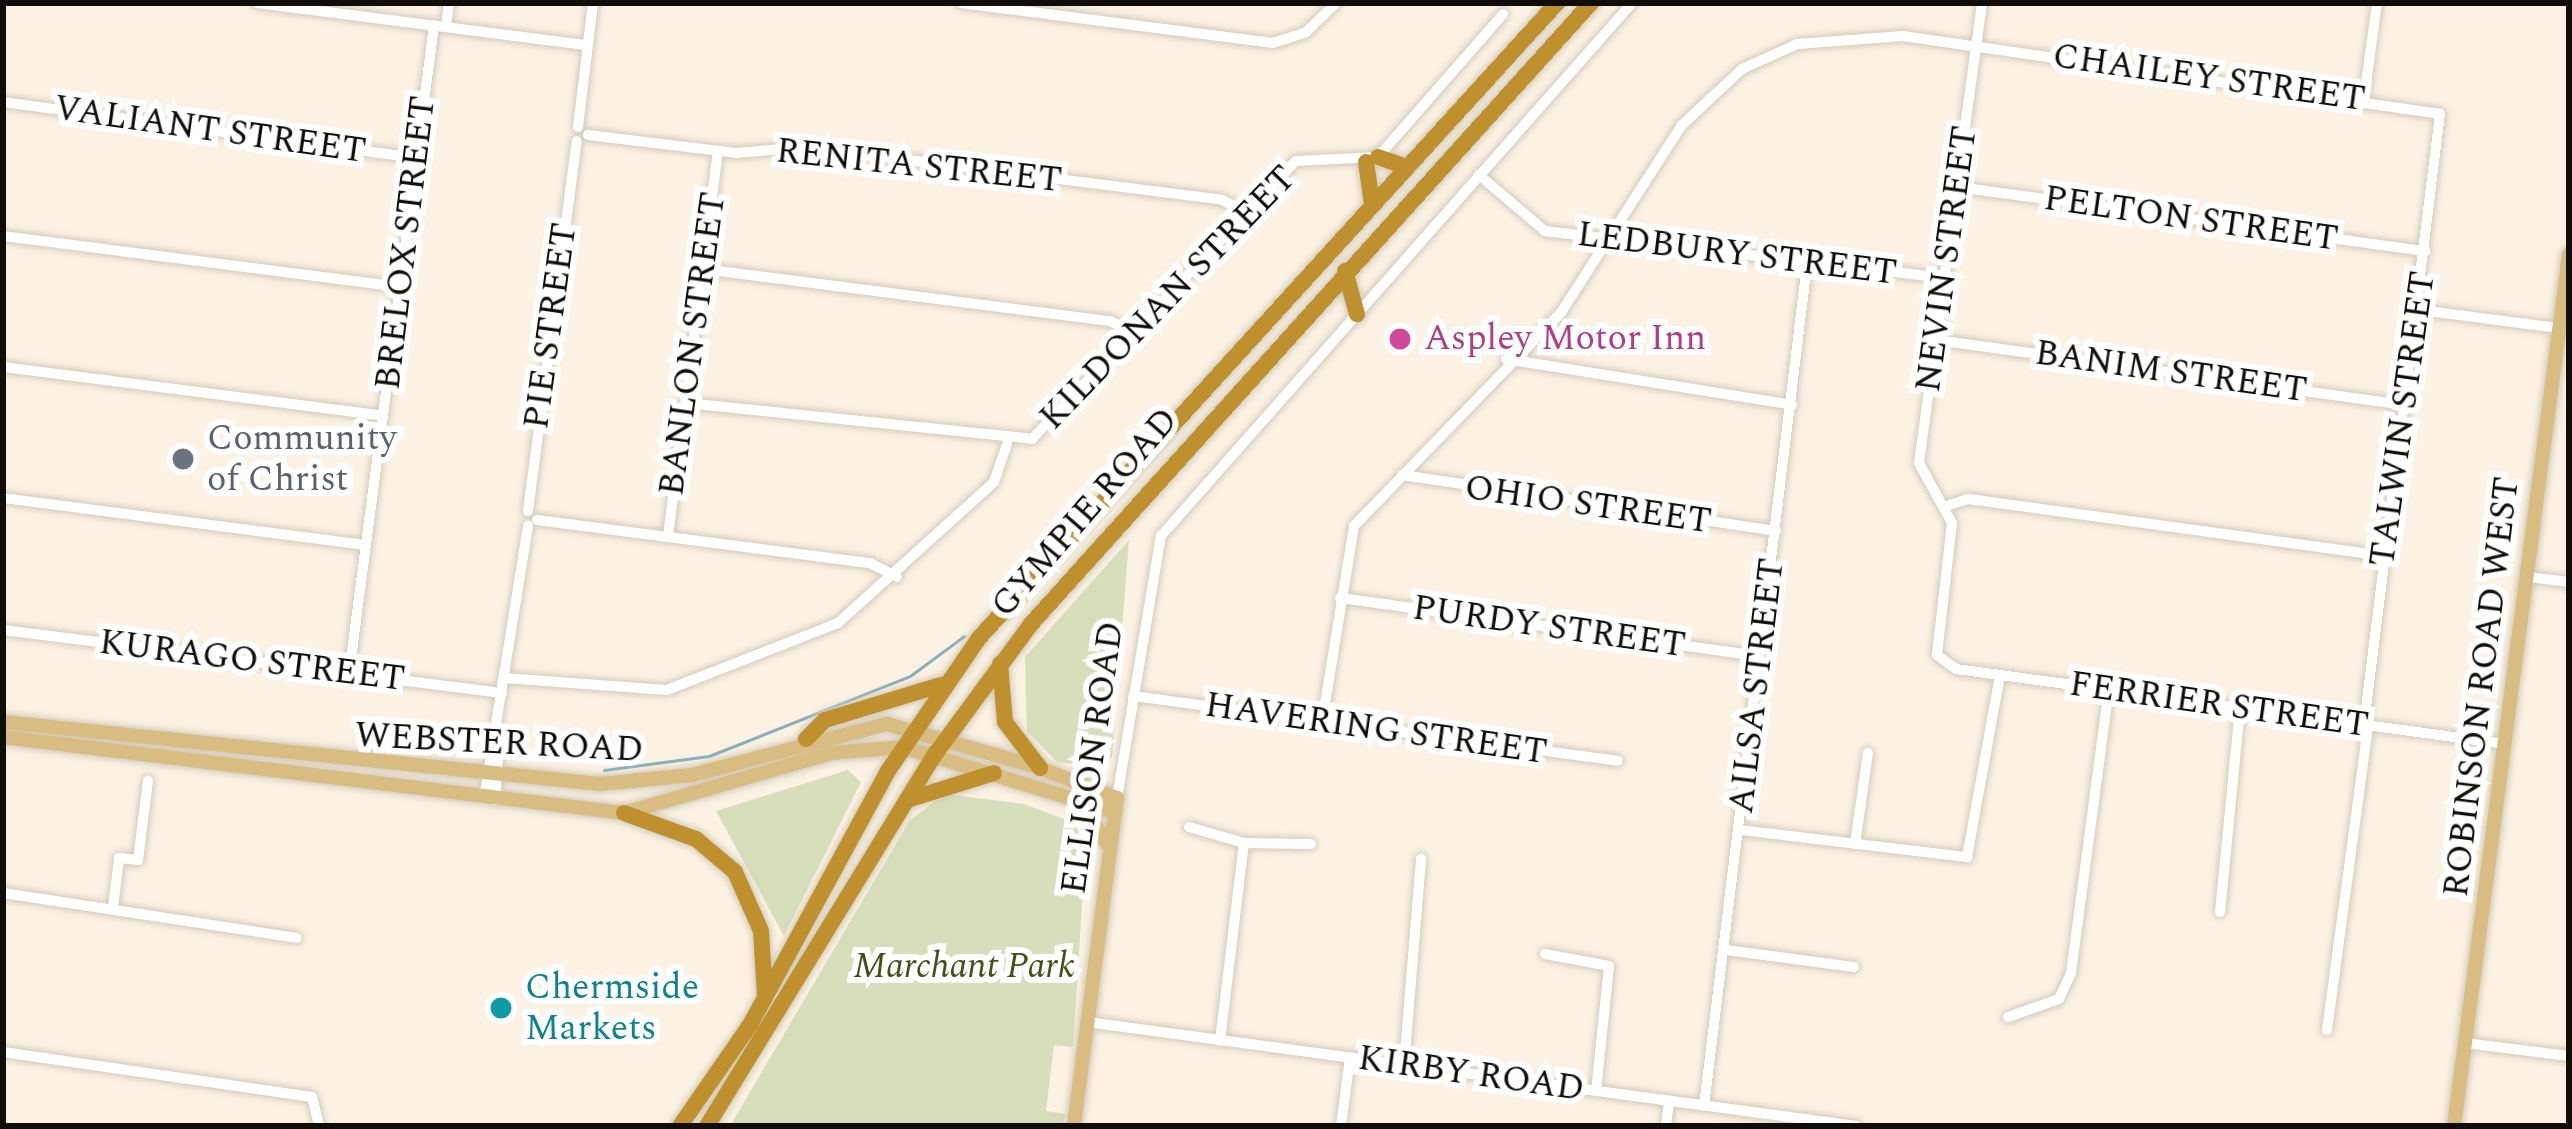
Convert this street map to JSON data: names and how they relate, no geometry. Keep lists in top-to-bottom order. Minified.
{"streets":{"highway":["GYMPIE ROAD"],"main road":["ROBINSON ROAD WEST","WEBSTER ROAD","ELLISON ROAD"],"street":["CHAILEY STREET","VALIANT STREET","RENITA STREET","PELTON STREET","BRELOX STREET","LEDBURY STREET","NEVIN STREET","KILDONAN STREET","PIE STREET","BANLON STREET","BANIM STREET","TALWIN STREET","OHIO STREET","PURDY STREET","KURAGO STREET","AILSA STREET","FERRIER STREET","HAVERING STREET","KIRBY ROAD"]},"crossings":[["CHAILEY STREET","LEDBURY STREET"],["CHAILEY STREET","NEVIN STREET"],["CHAILEY STREET","TALWIN STREET"],["CHAILEY STREET","OHIO STREET"],["CHAILEY STREET","PURDY STREET"],["CHAILEY STREET","HAVERING STREET"],["VALIANT STREET","BRELOX STREET"],["RENITA STREET","KILDONAN STREET"],["RENITA STREET","PIE STREET"],["RENITA STREET","BANLON STREET"],["PELTON STREET","NEVIN STREET"],["PELTON STREET","TALWIN STREET"],["BRELOX STREET","KURAGO STREET"],["LEDBURY STREET","NEVIN STREET"],["LEDBURY STREET","GYMPIE ROAD"],["LEDBURY STREET","AILSA STREET"],["NEVIN STREET","BANIM STREET"],["NEVIN STREET","FERRIER STREET"],["KILDONAN STREET","PIE STREET"],["PIE STREET","KURAGO STREET"],["PIE STREET","WEBSTER ROAD"],["BANIM STREET","TALWIN STREET"],["TALWIN STREET","FERRIER STREET"],["OHIO STREET","AILSA STREET"],["GYMPIE ROAD","WEBSTER ROAD"],["GYMPIE ROAD","ELLISON ROAD"],["PURDY STREET","AILSA STREET"],["AILSA STREET","KIRBY ROAD"],["ROBINSON ROAD WEST","FERRIER STREET"],["HAVERING STREET","ELLISON ROAD"],["WEBSTER ROAD","ELLISON ROAD"],["ELLISON ROAD","KIRBY ROAD"]],"parks":["Marchant Park"],"places":["Aspley Motor Inn","Community of Christ","Chermside Markets"]}
